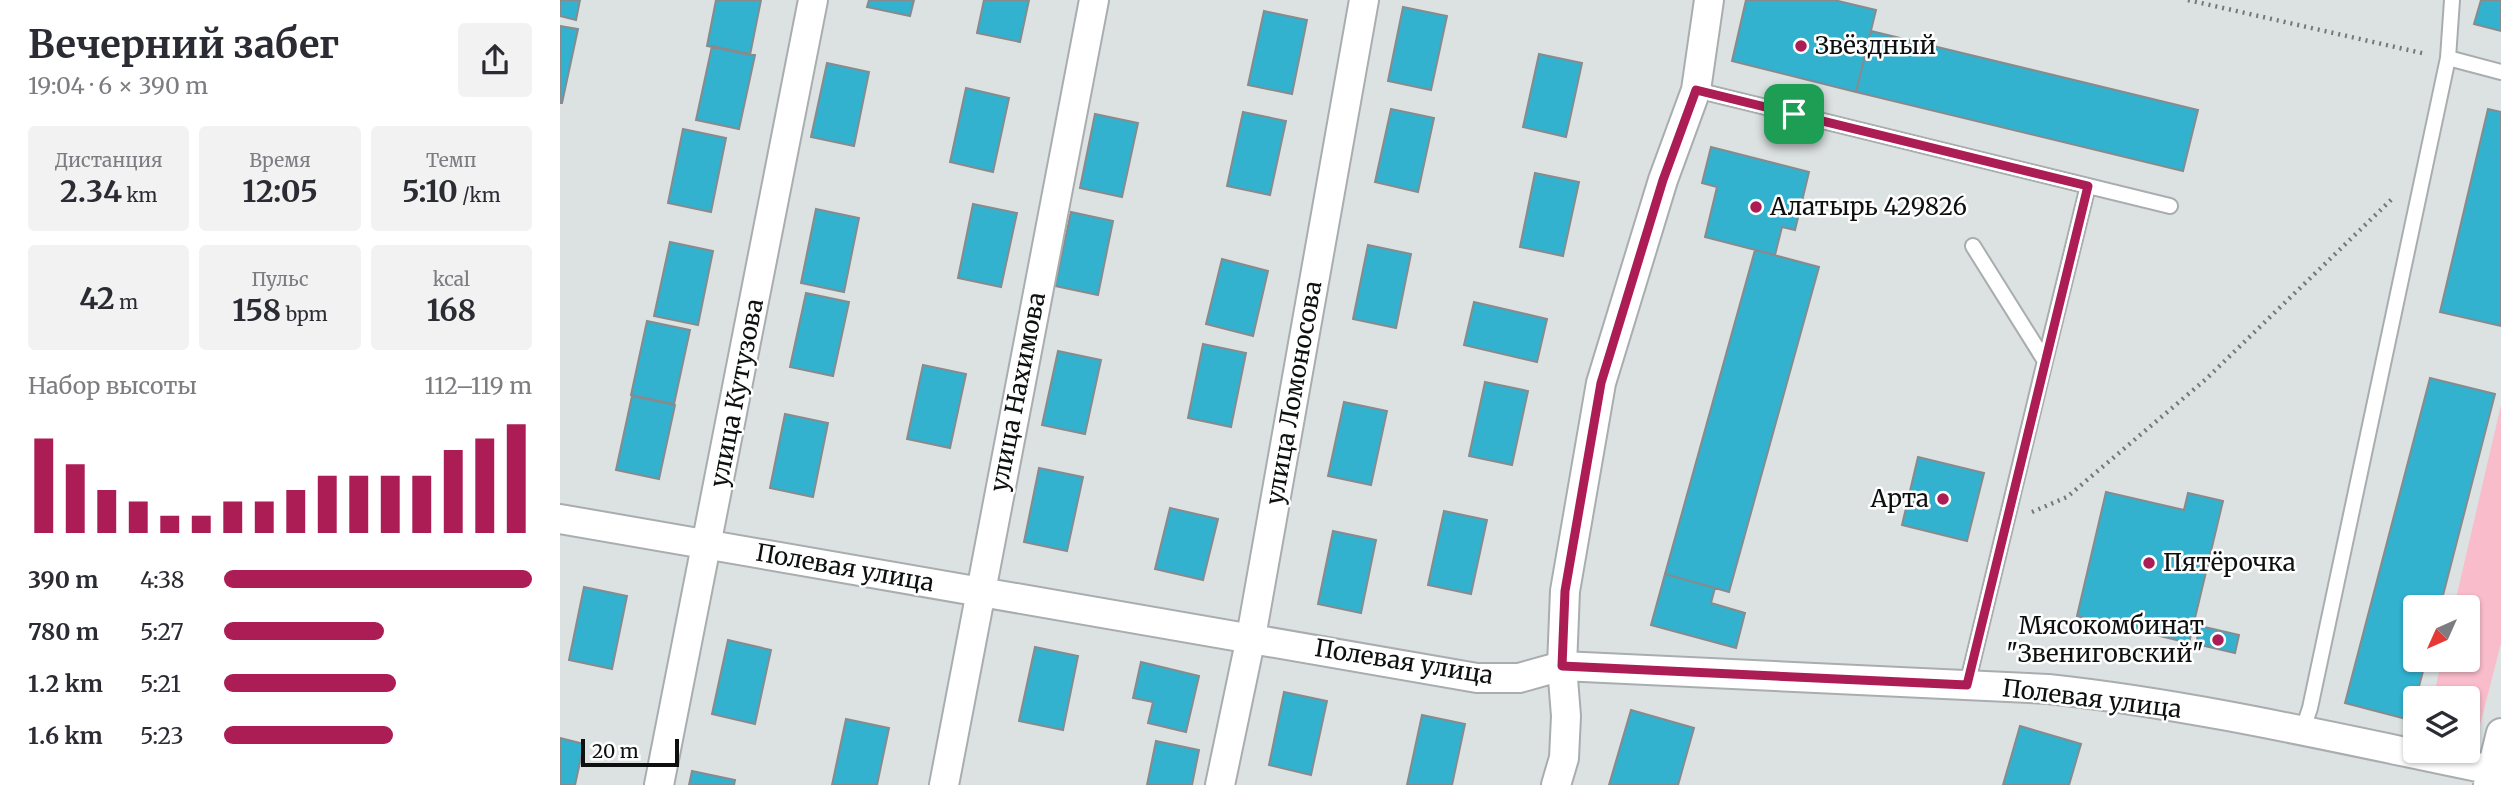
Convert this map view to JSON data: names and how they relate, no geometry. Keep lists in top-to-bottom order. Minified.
{"streets":{"street":["улица Нахимова","улица Кутузова","улица Ломоносова","Полевая улица"]},"crossings":[["улица Нахимова","Полевая улица"],["улица Кутузова","Полевая улица"],["улица Ломоносова","Полевая улица"]],"places":["Звёздный","Алатырь 429826","Арта","Пятёрочка","Мясокомбинат \"Звениговский\""],"scale_bar":"20 m","north":"bottom left","page":{"heading":["Вечерний забег","19:04 · 6 × 390 m"],"stats":[["Дистанция","2.34 km"],["Время","12:05"],["Темп","5:10 /km"],["42 m"],["Пульс","158 bpm"],["kcal","168"]],"chart":["Набор высоты","112–119 m"],"list":[{"name":"390 m","note":"4:38"},{"name":"780 m","note":"5:27"},{"name":"1.2 km","note":"5:21"},{"name":"1.6 km","note":"5:23"}],"scale":"20 m"}}
